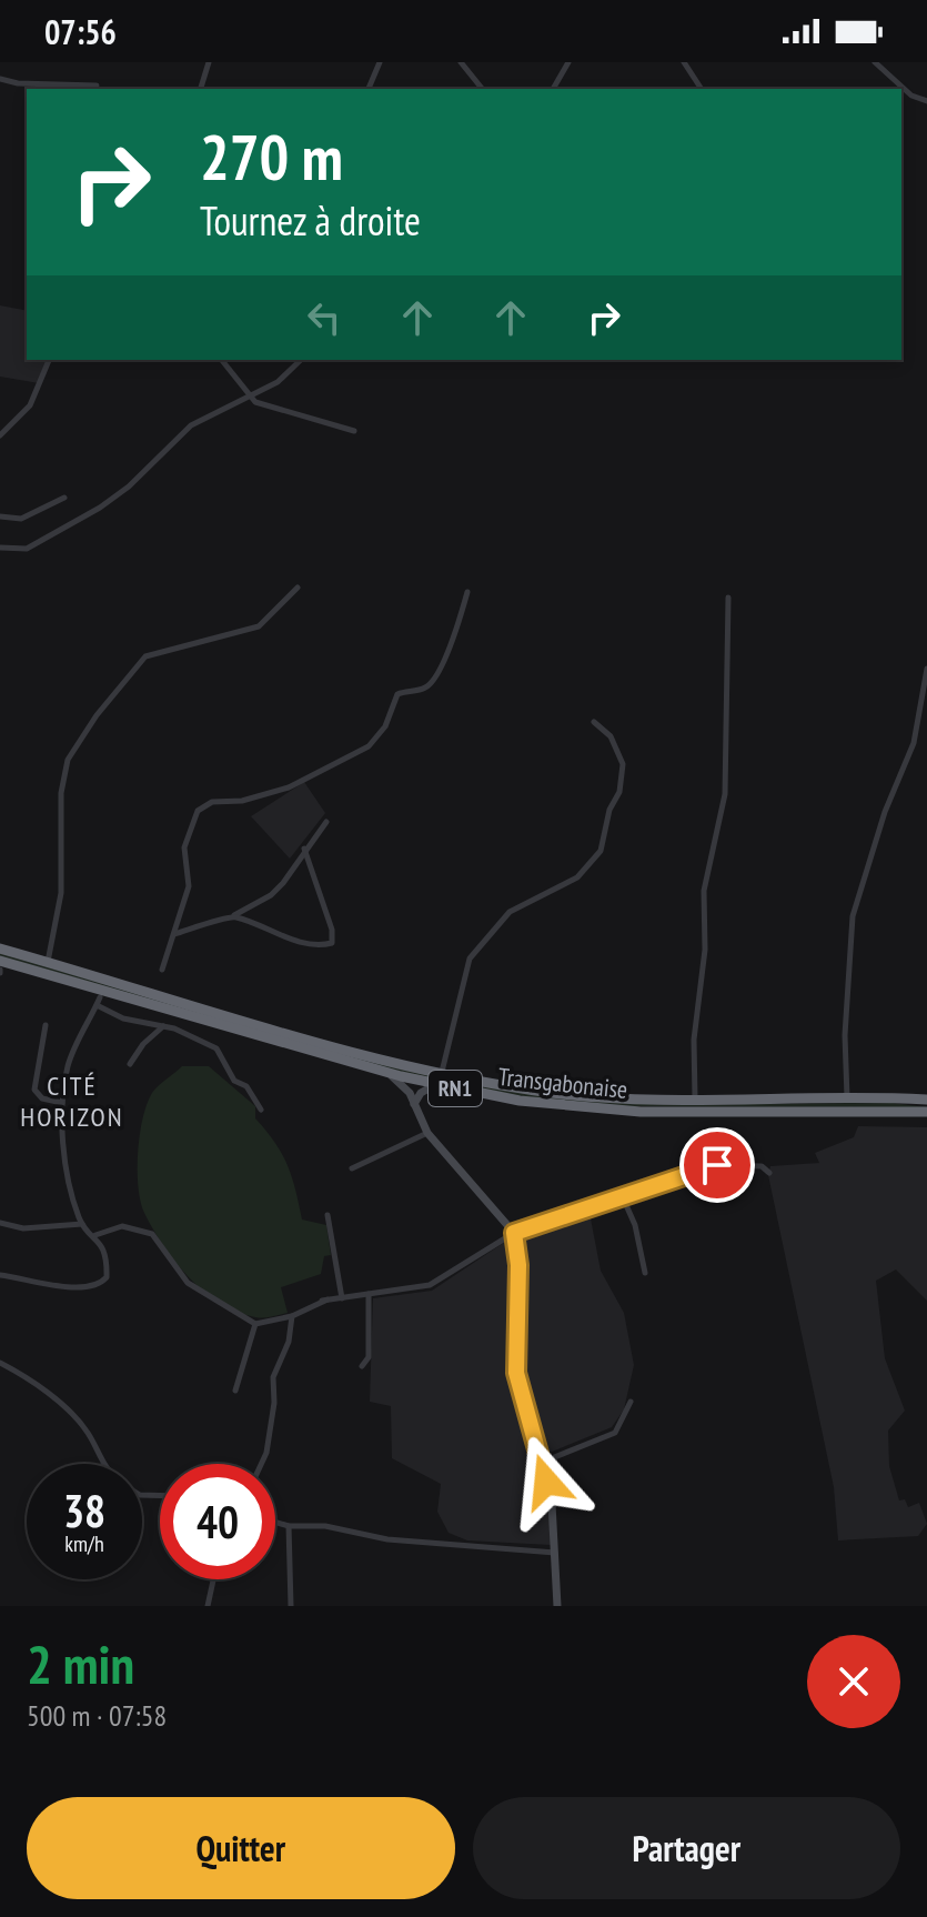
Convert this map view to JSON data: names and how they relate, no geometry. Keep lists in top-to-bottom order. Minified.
{"streets":{"highway":["Transgabonaise","RN1"]},"districts":["CITÉ HORIZON"],"page":{"status":"07:56","turn":["270 m","Tournez à droite"],"speed":"38 km/h","limit":"40","heading":["2 min","500 m · 07:58"],"buttons":["Quitter","Partager"]}}
